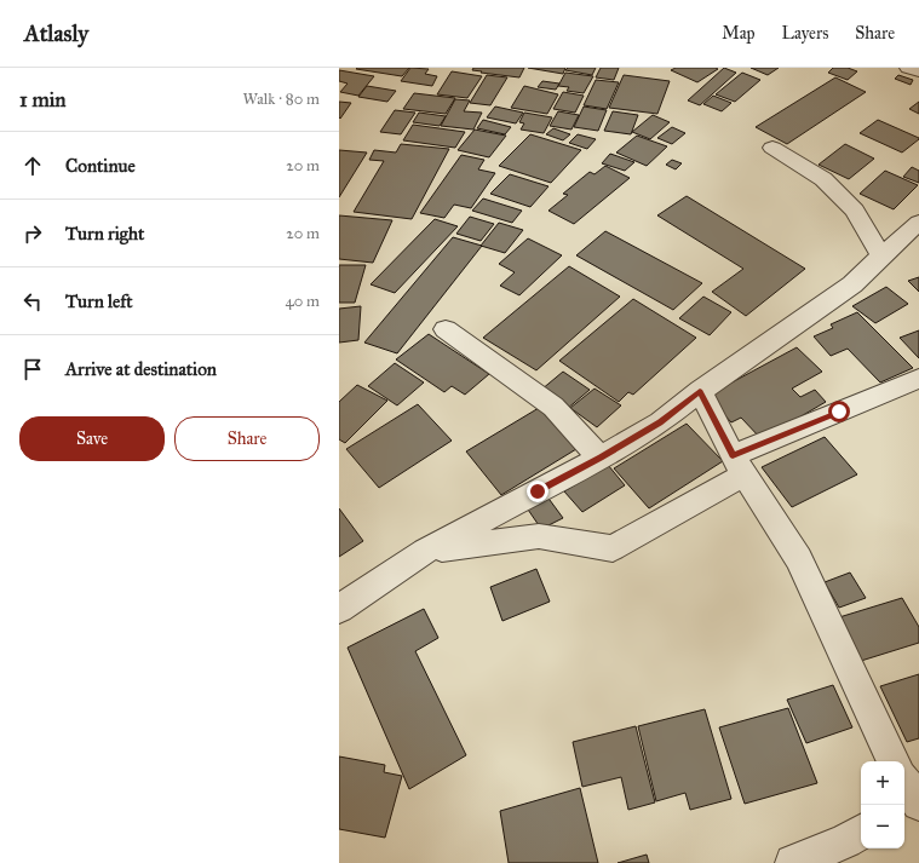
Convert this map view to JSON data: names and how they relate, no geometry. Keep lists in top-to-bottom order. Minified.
{"page":{"header":"Atlasly","nav":["Map","Layers","Share"],"heading":["1 min","Walk · 80 m"],"list":[["Continue","20 m"],["Turn right","20 m"],["Turn left","40 m"],"Arrive at destination"],"buttons":["Save","Share"],"map_buttons":["+","−"]}}
